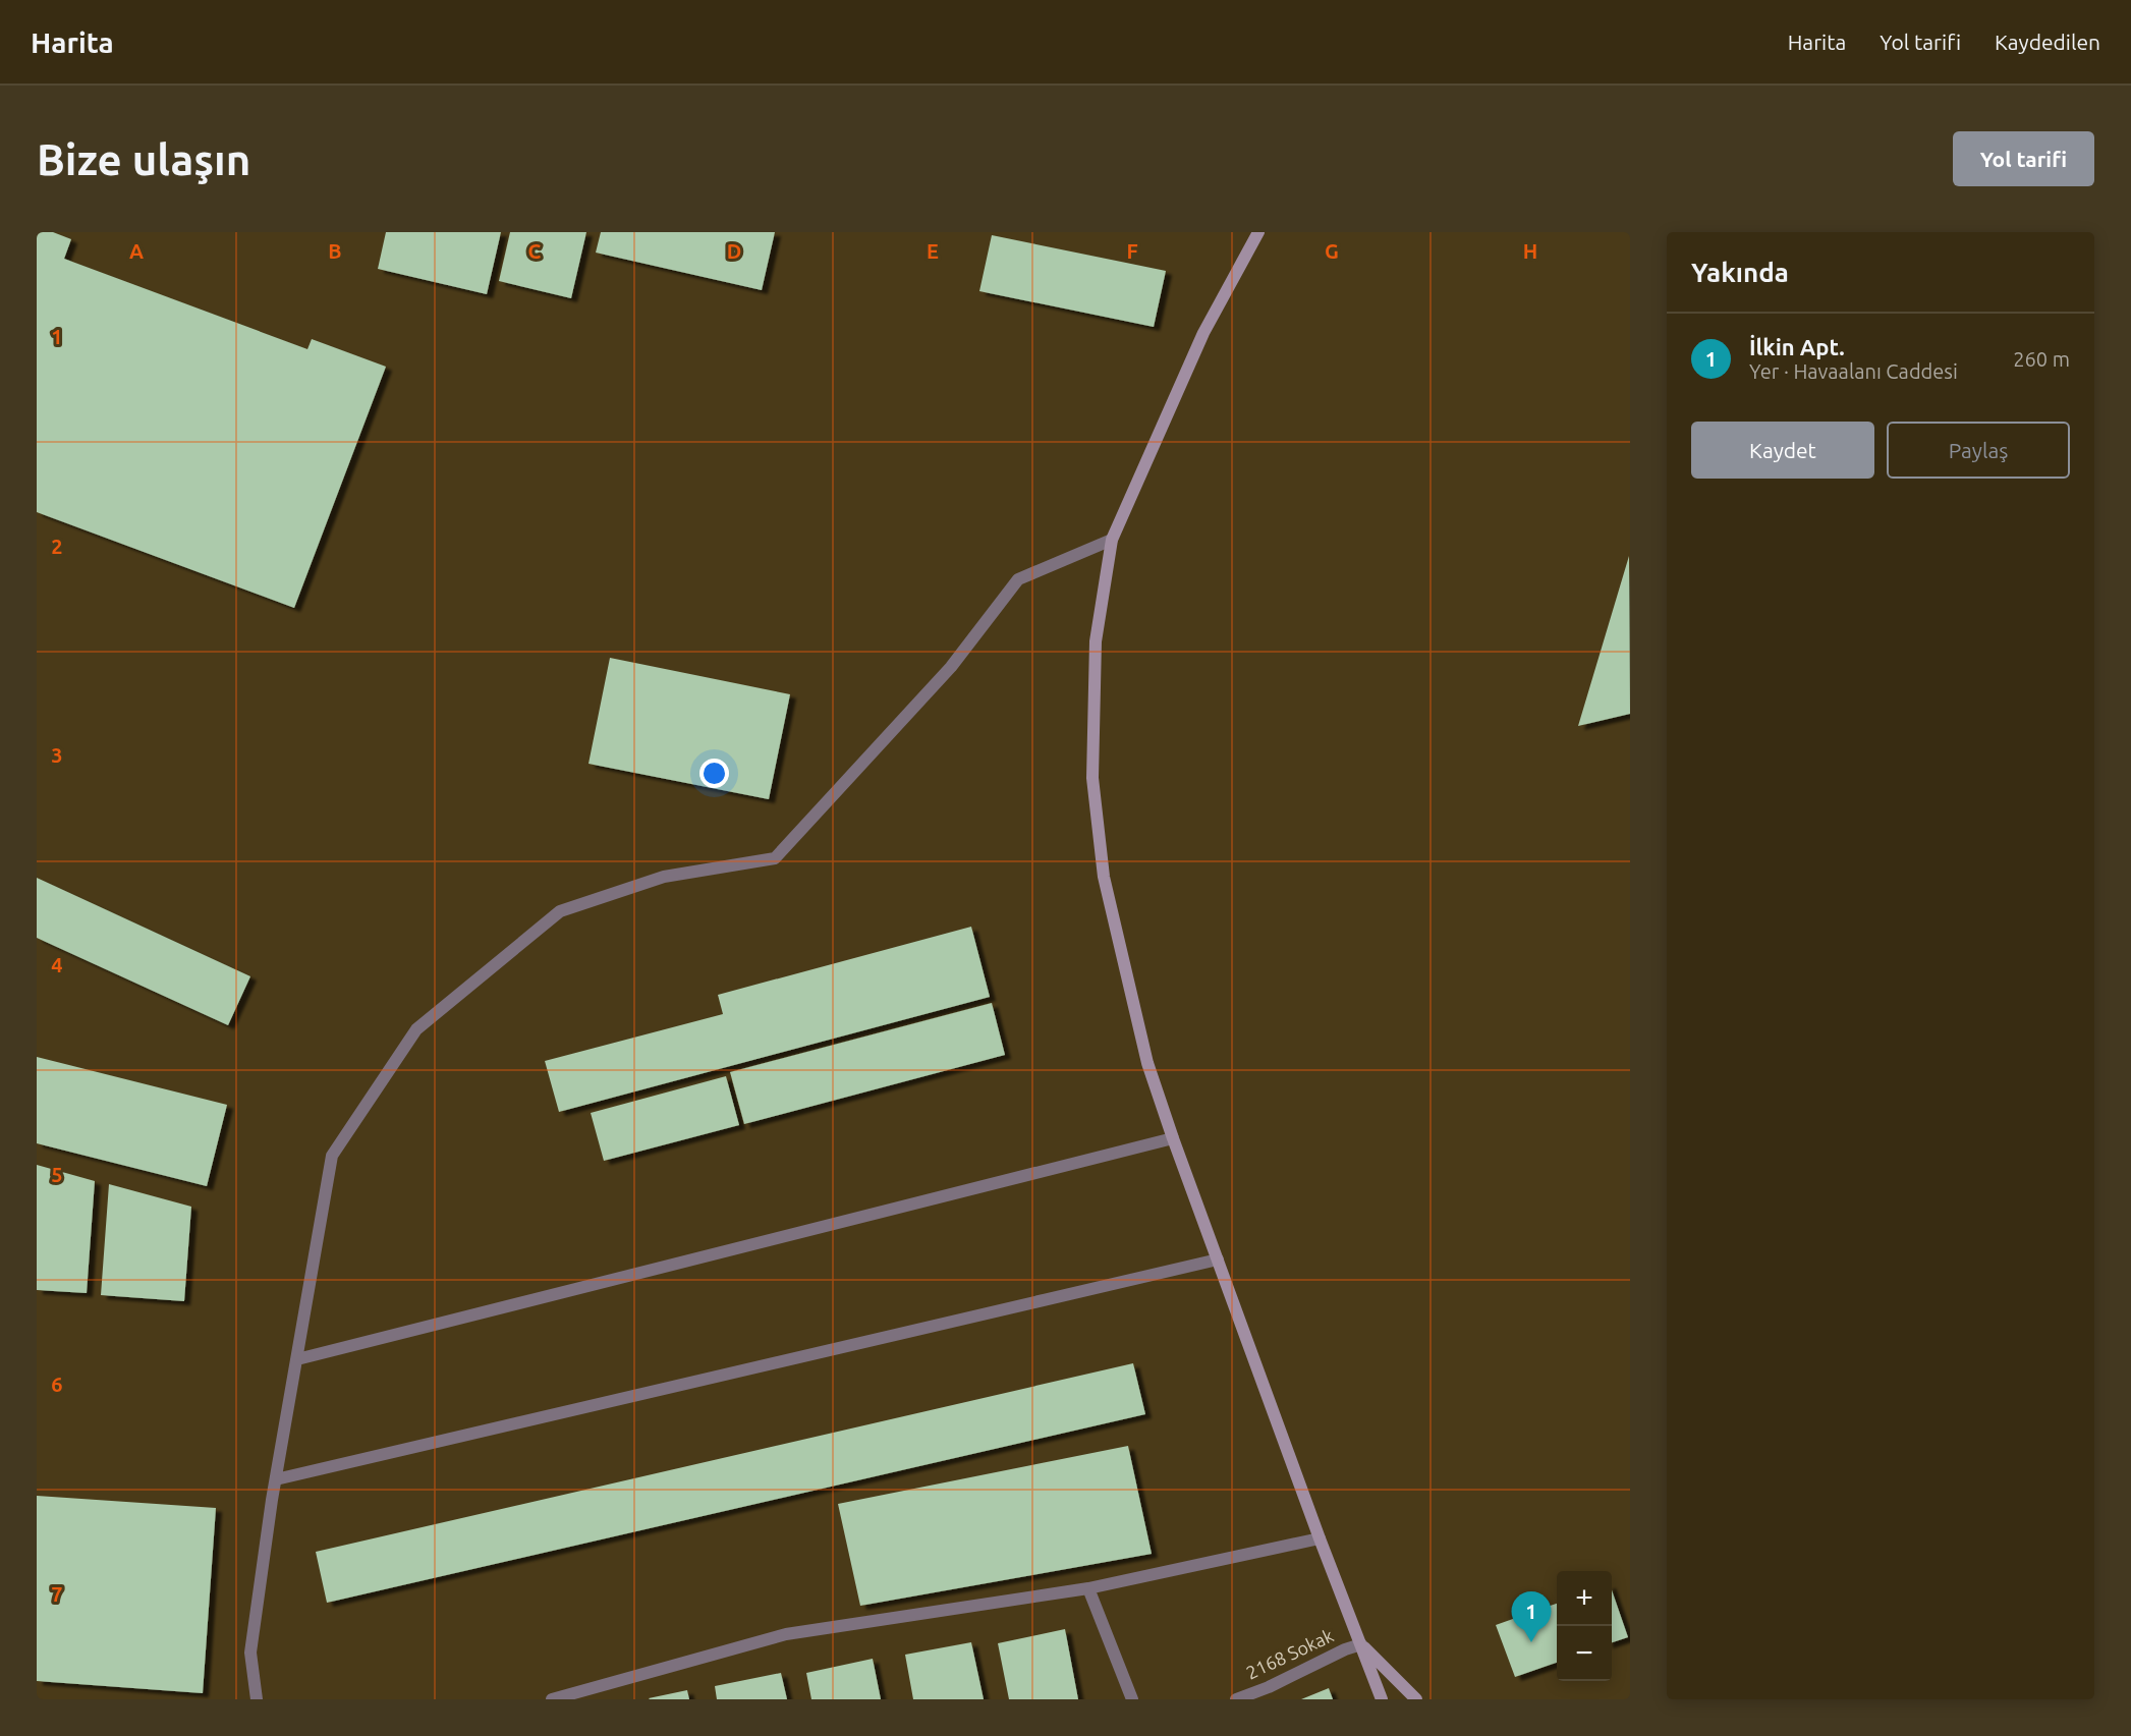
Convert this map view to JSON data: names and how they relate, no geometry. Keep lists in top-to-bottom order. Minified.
{"streets":{"street":["2168 Sokak"]},"page":{"header":"Harita","nav":["Harita","Yol tarifi","Kaydedilen"],"buttons":["Yol tarifi",["Kaydet","Paylaş"]],"title":"Bize ulaşın","heading":"Yakında","list":[{"mark":"1","name":"İlkin Apt.","note":"Yer · Havaalanı Caddesi","value":"260 m"}],"map_buttons":["+","−"],"pins":"1"},"grid":{"columns":["A","B","C","D","E","F","G","H"],"rows":["1","2","3","4","5","6","7"]}}
